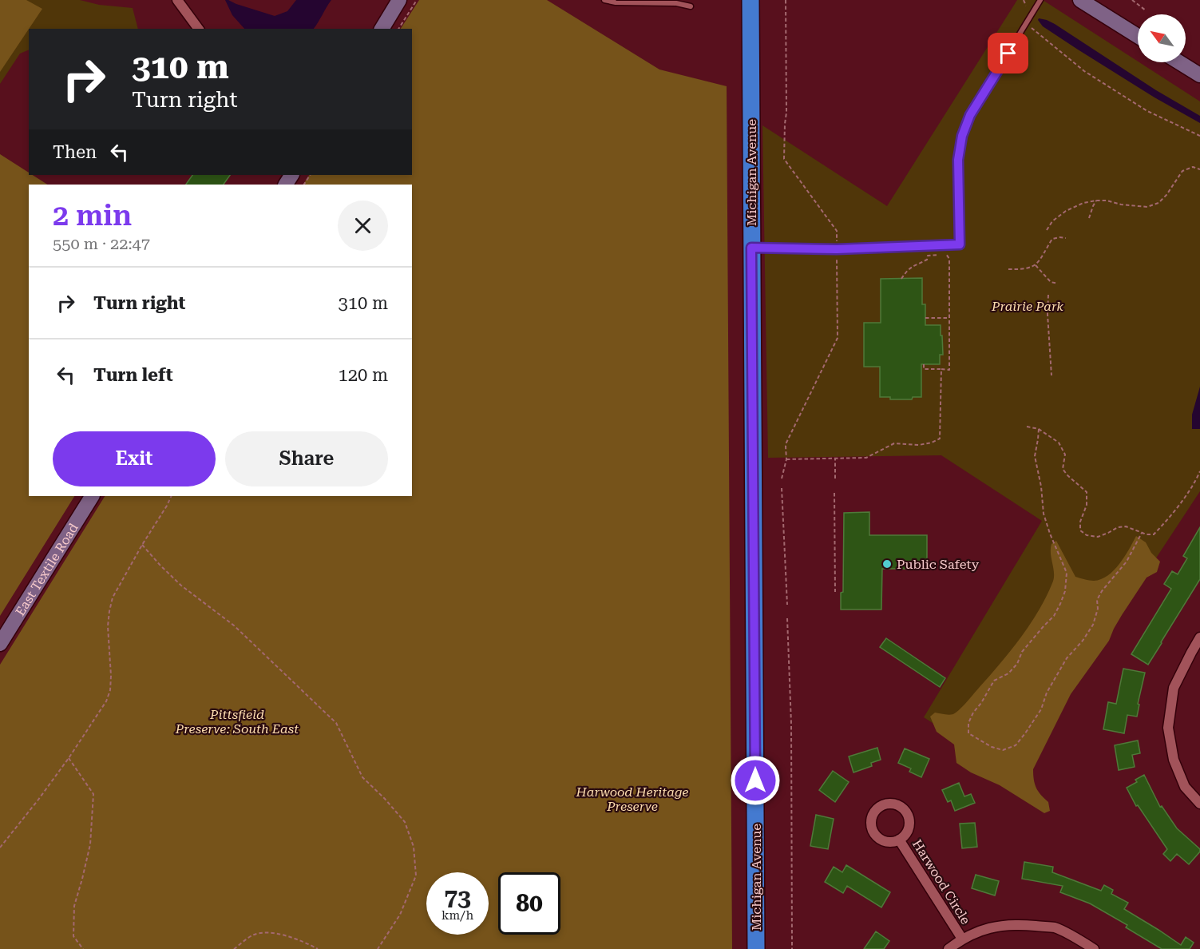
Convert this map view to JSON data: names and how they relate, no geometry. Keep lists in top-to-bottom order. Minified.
{"streets":{"highway":["Michigan Avenue"],"main road":["East Textile Road"],"street":["Harwood Circle"]},"parks":["Prairie Park","Pittsfield Preserve: South East","Harwood Heritage Preserve"],"places":["Public Safety"],"north":"top left","page":{"turn":["310 m","Turn right"],"then":"Then","heading":["2 min","550 m · 22:47"],"list":[{"name":"Turn right","value":"310 m"},{"name":"Turn left","value":"120 m"}],"buttons":["Exit","Share"],"speed":"73 km/h","limit":"80"}}
